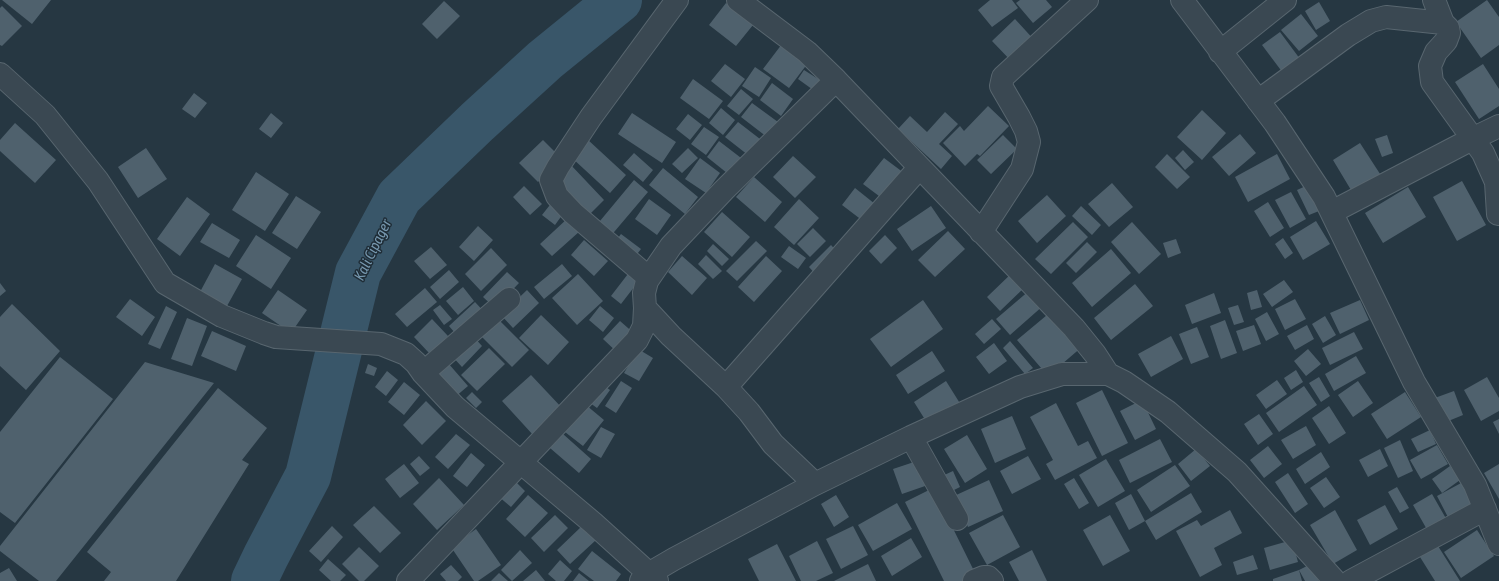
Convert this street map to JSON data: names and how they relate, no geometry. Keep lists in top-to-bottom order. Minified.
{"water":["Kali Cipager"]}
